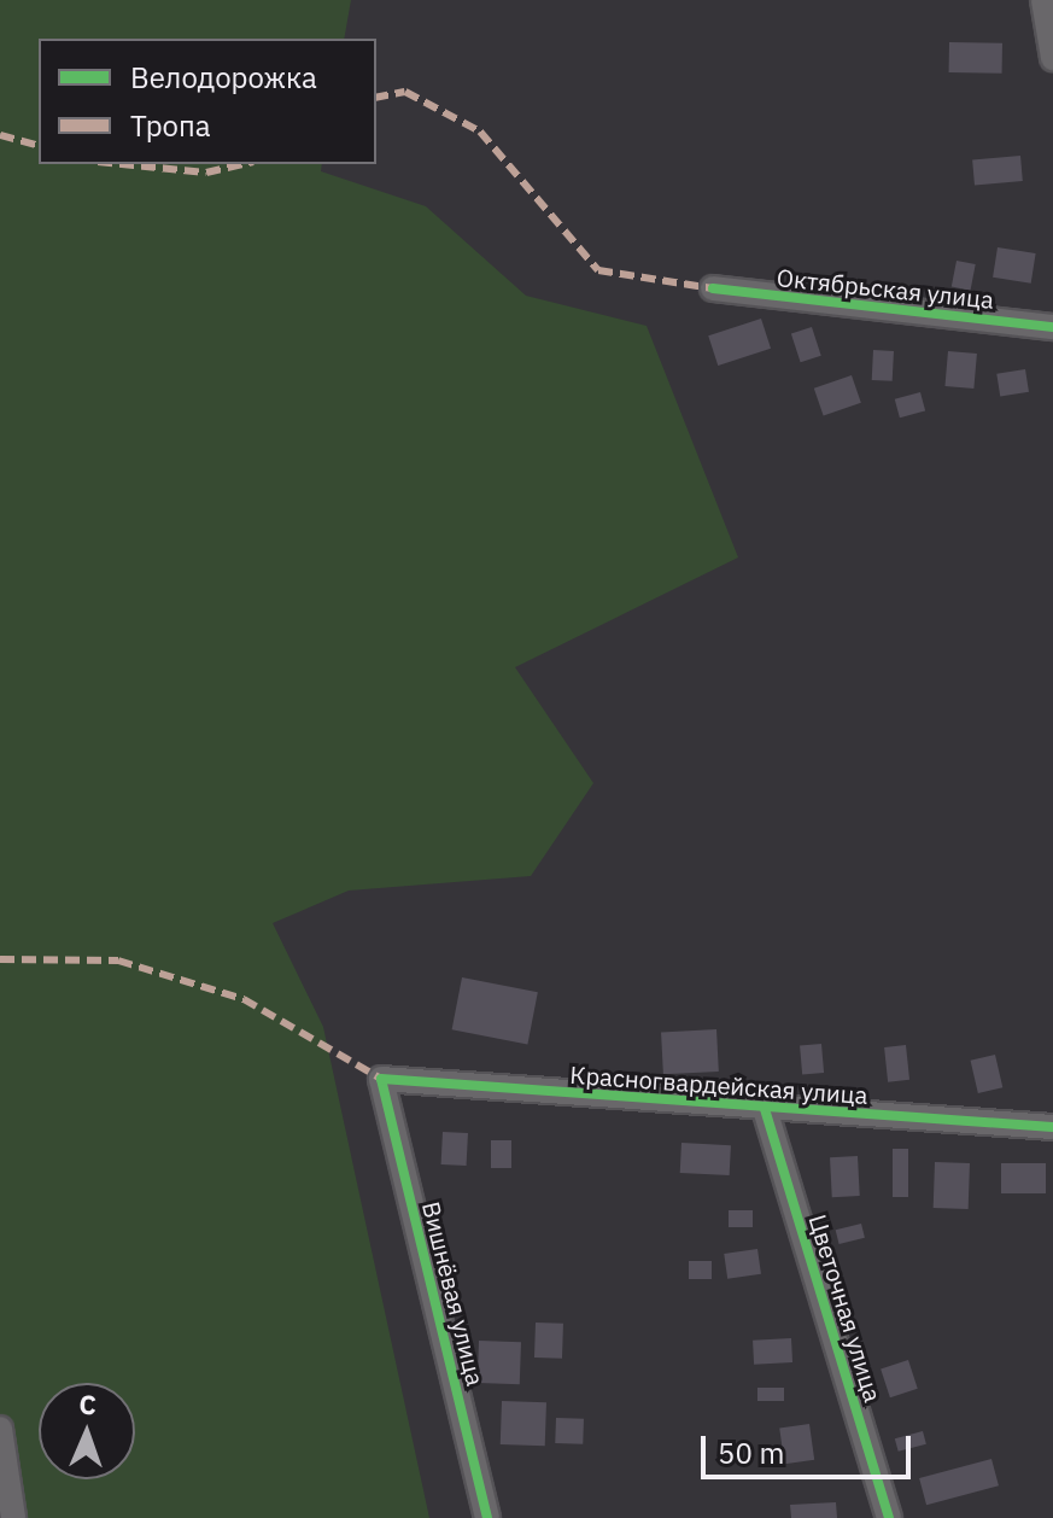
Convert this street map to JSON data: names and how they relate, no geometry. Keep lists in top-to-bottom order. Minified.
{"streets":{"street":["Октябрьская улица","Красногвардейская улица","Вишнёвая улица","Цветочная улица"]},"crossings":[["Красногвардейская улица","Вишнёвая улица"],["Красногвардейская улица","Цветочная улица"]],"legend":["Велодорожка","Тропа"],"scale_bar":"50 m","north":"top"}
